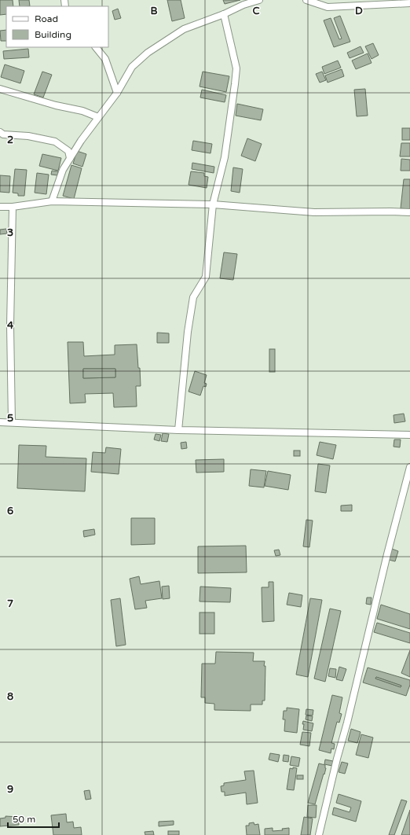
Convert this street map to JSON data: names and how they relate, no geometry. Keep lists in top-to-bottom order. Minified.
{"legend":["Road","Building"],"scale_bar":"50 m","grid":{"columns":["B","C","D"],"rows":["2","3","4","5","6","7","8","9"]}}
